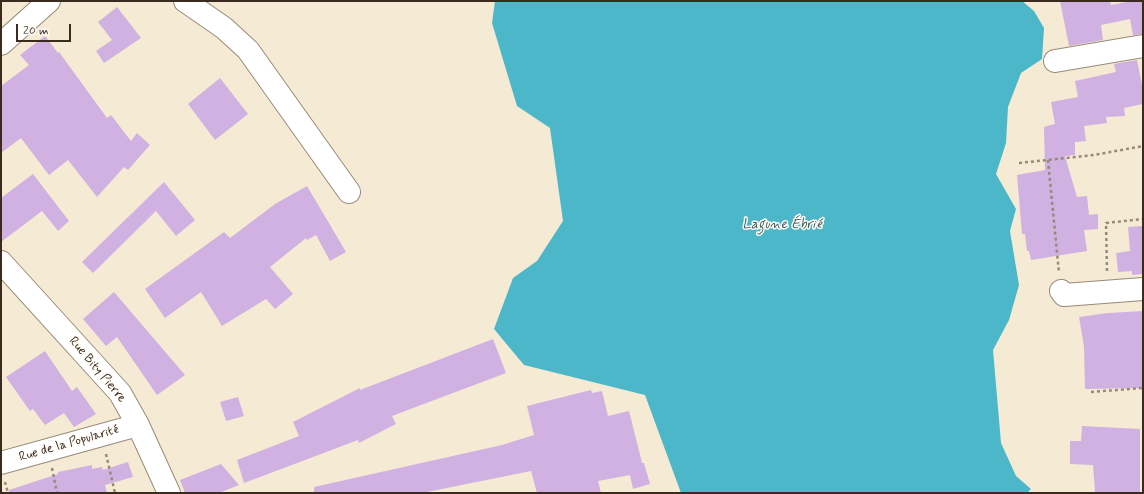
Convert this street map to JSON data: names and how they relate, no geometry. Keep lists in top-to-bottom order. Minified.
{"streets":{"street":["Rue Bity Pierre","Rue de la Popularité"]},"crossings":[["Rue Bity Pierre","Rue de la Popularité"]],"water":["Lagune Ébrié"],"scale_bar":"20 m"}
